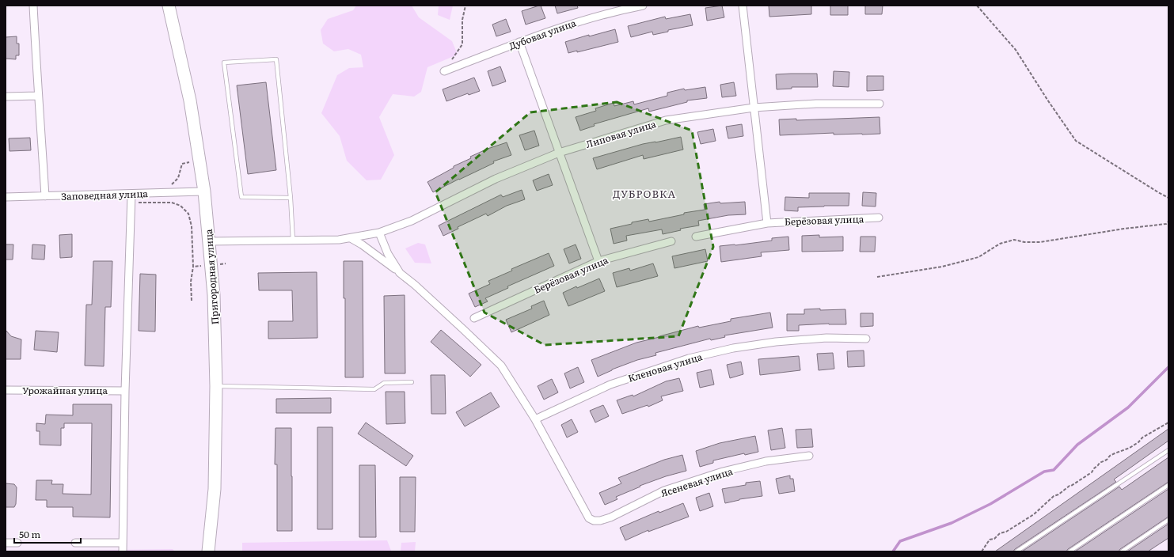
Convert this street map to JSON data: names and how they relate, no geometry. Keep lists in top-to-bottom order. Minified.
{"streets":{"main road":["Пригородная улица"],"street":["Дубовая улица","Липовая улица","Заповедная улица","Берёзовая улица","Кленовая улица","Урожайная улица","Ясеневая улица"]},"crossings":[["Липовая улица","Пригородная улица"],["Заповедная улица","Пригородная улица"],["Кленовая улица","Ясеневая улица"]],"districts":["ДУБРОВКА"],"scale_bar":"50 m"}
